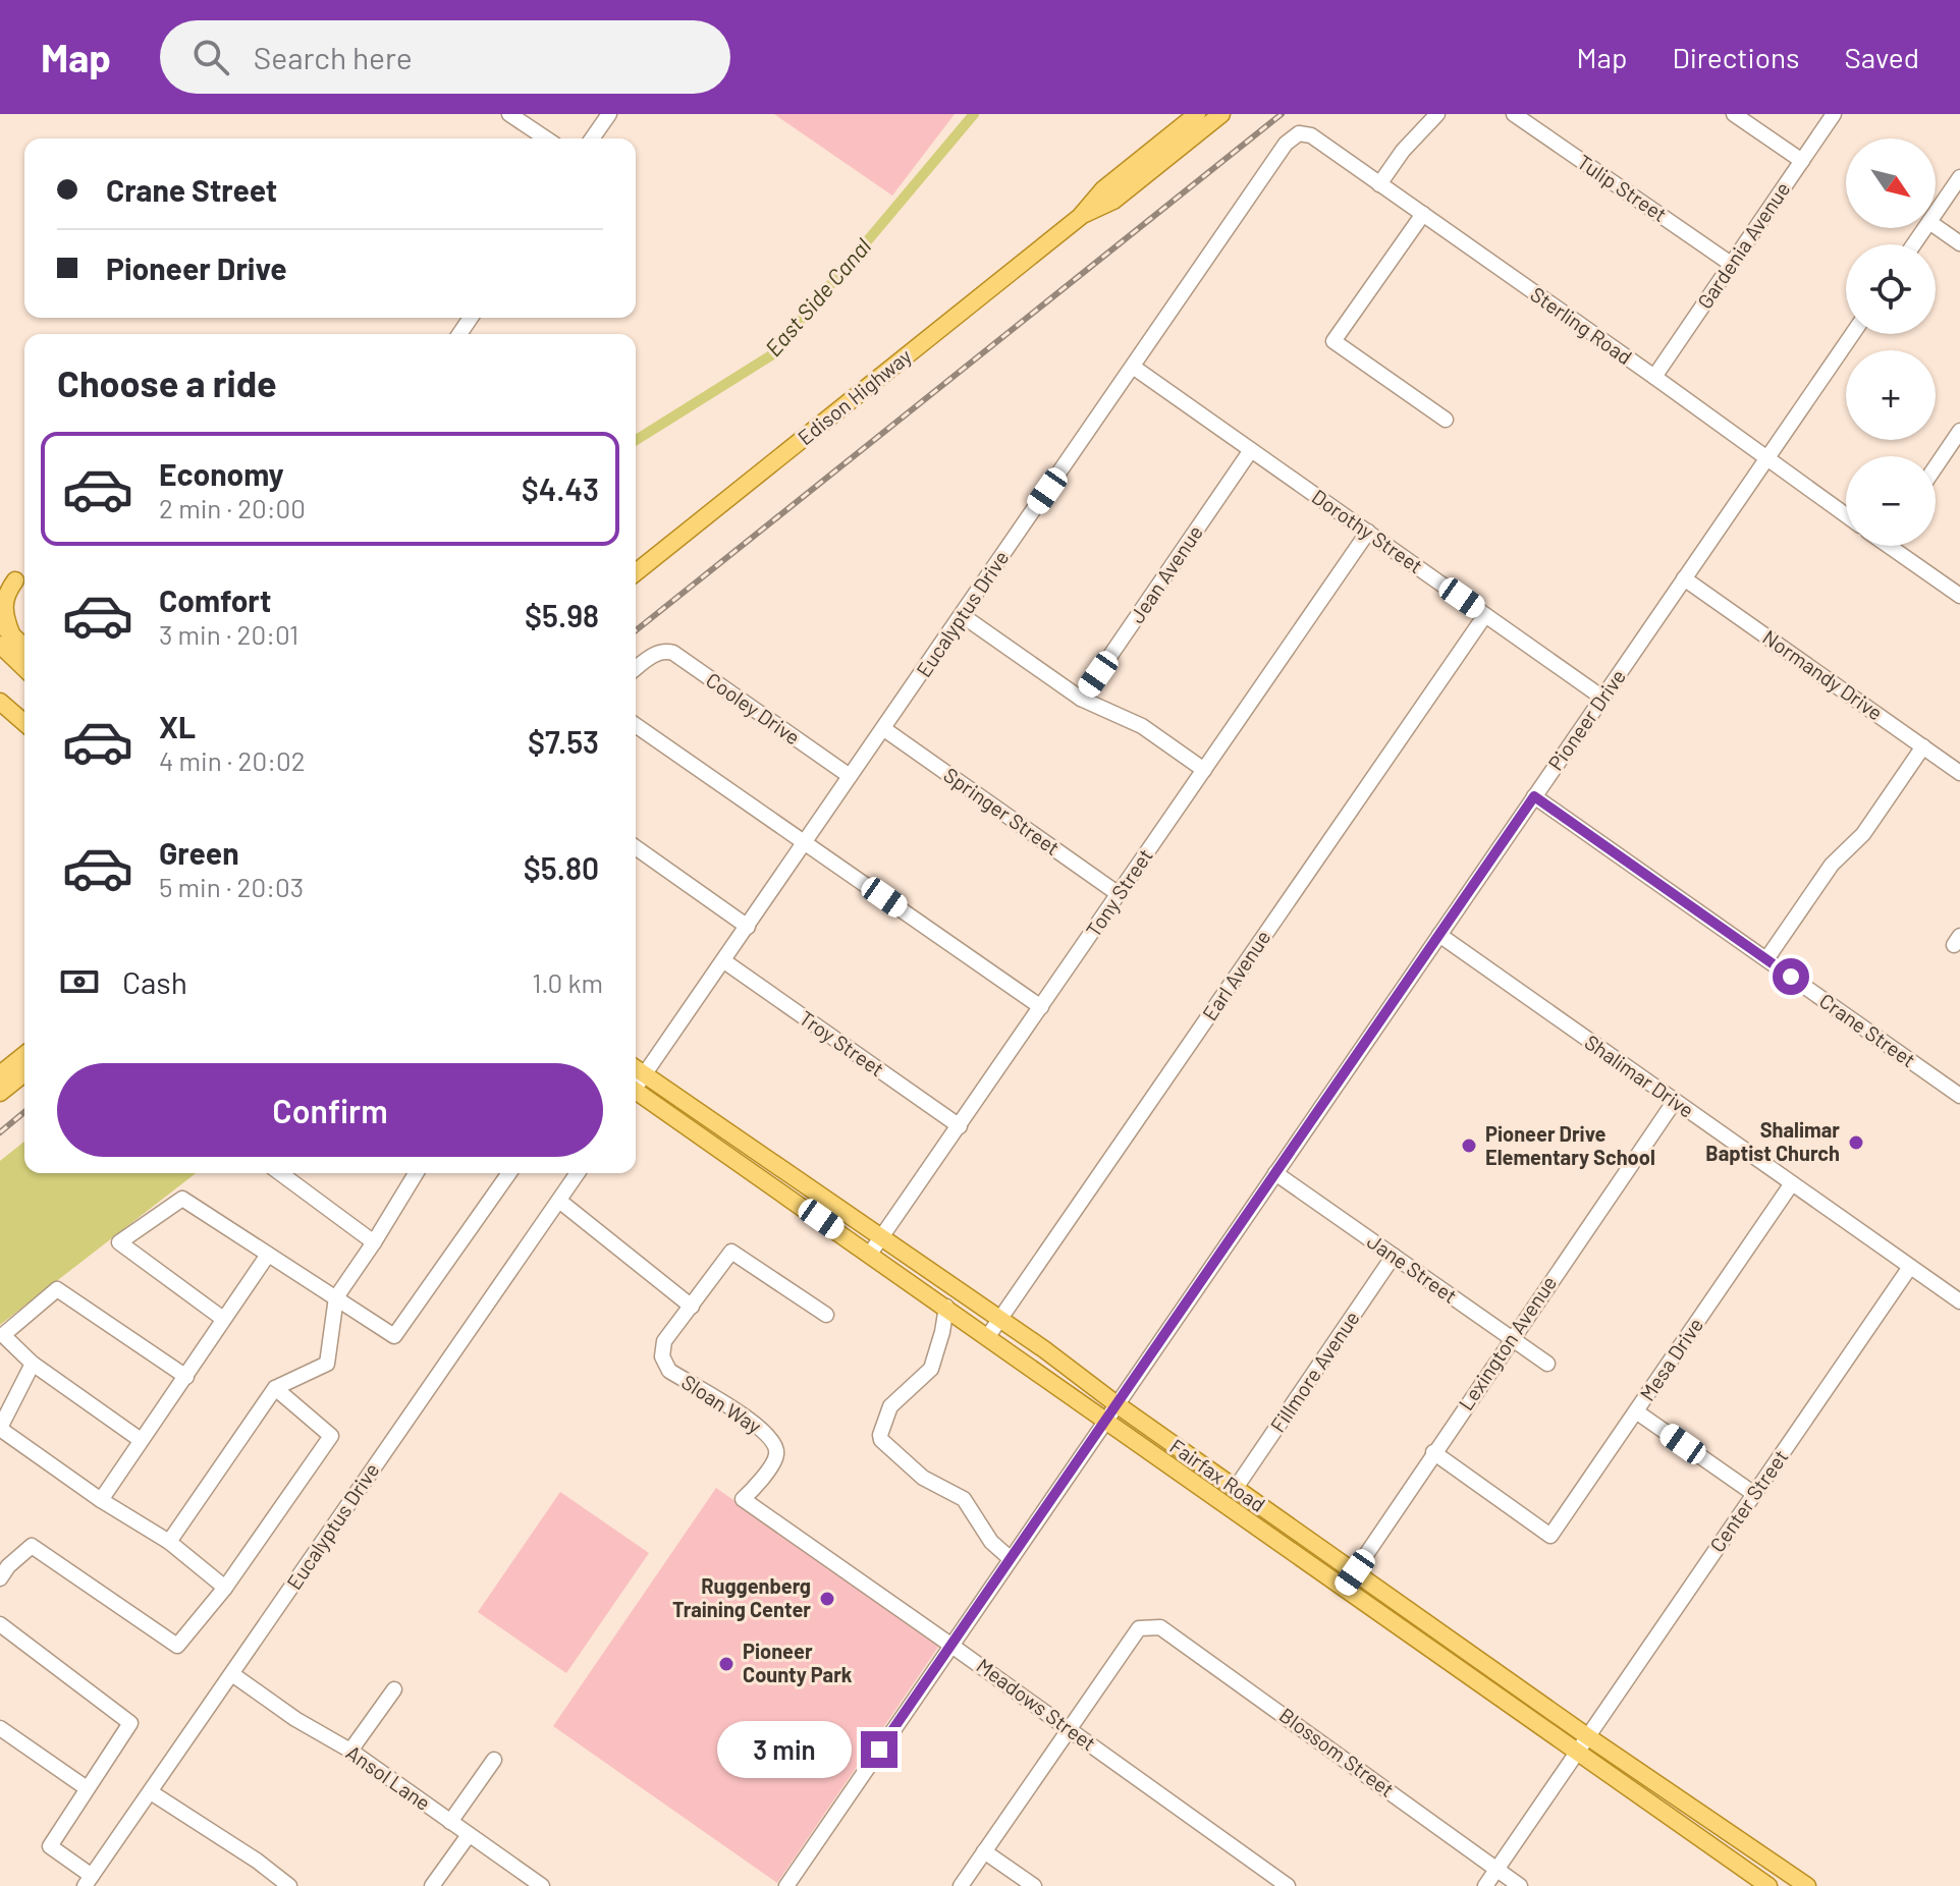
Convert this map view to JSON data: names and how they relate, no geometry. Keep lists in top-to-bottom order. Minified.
{"streets":{"main road":["Edison Highway","Fairfax Road"],"street":["Tulip Street","Gardenia Avenue","Sterling Road","Dorothy Street","Jean Avenue","Eucalyptus Drive","Normandy Drive","Cooley Drive","Pioneer Drive","Springer Street","Tony Street","Earl Avenue","Crane Street","Troy Street","Shalimar Drive","Jane Street","Lexington Avenue","Mesa Drive","Fillmore Avenue","Sloan Way","Center Street","Meadows Street","Blossom Street","Ansol Lane"]},"crossings":[["Tulip Street","Gardenia Avenue"],["Gardenia Avenue","Sterling Road"],["Sterling Road","Eucalyptus Drive"],["Sterling Road","Pioneer Drive"],["Dorothy Street","Jean Avenue"],["Dorothy Street","Eucalyptus Drive"],["Dorothy Street","Pioneer Drive"],["Dorothy Street","Tony Street"],["Dorothy Street","Earl Avenue"],["Eucalyptus Drive","Cooley Drive"],["Eucalyptus Drive","Springer Street"],["Eucalyptus Drive","Troy Street"],["Eucalyptus Drive","Ansol Lane"],["Normandy Drive","Pioneer Drive"],["Pioneer Drive","Crane Street"],["Pioneer Drive","Shalimar Drive"],["Pioneer Drive","Jane Street"],["Pioneer Drive","Fairfax Road"],["Pioneer Drive","Meadows Street"],["Springer Street","Tony Street"],["Tony Street","Troy Street"],["Tony Street","Fairfax Road"],["Earl Avenue","Fairfax Road"],["Shalimar Drive","Lexington Avenue"],["Shalimar Drive","Mesa Drive"],["Shalimar Drive","Center Street"],["Jane Street","Lexington Avenue"],["Jane Street","Fillmore Avenue"],["Lexington Avenue","Mesa Drive"],["Lexington Avenue","Fairfax Road"],["Fillmore Avenue","Fairfax Road"],["Sloan Way","Meadows Street"],["Fairfax Road","Center Street"],["Center Street","Blossom Street"],["Meadows Street","Blossom Street"]],"water":["East Side Canal"],"places":["Shalimar Baptist Church","Pioneer Drive Elementary School","Ruggenberg Training Center","Pioneer County Park"],"north":"bottom right","page":{"header":"Map","search":"Search here","nav":["Map","Directions","Saved"],"map_buttons":["+","−"],"banner":["Crane Street","Pioneer Drive"],"heading":"Choose a ride","list":[{"name":"Economy","note":"2 min · 20:00","value":"$4.43"},{"name":"Comfort","note":"3 min · 20:01","value":"$5.98"},{"name":"XL","note":"4 min · 20:02","value":"$7.53"},{"name":"Green","note":"5 min · 20:03","value":"$5.80"}],"pay":["Cash","1.0 km"],"buttons":"Confirm","bubble":"3 min"}}
